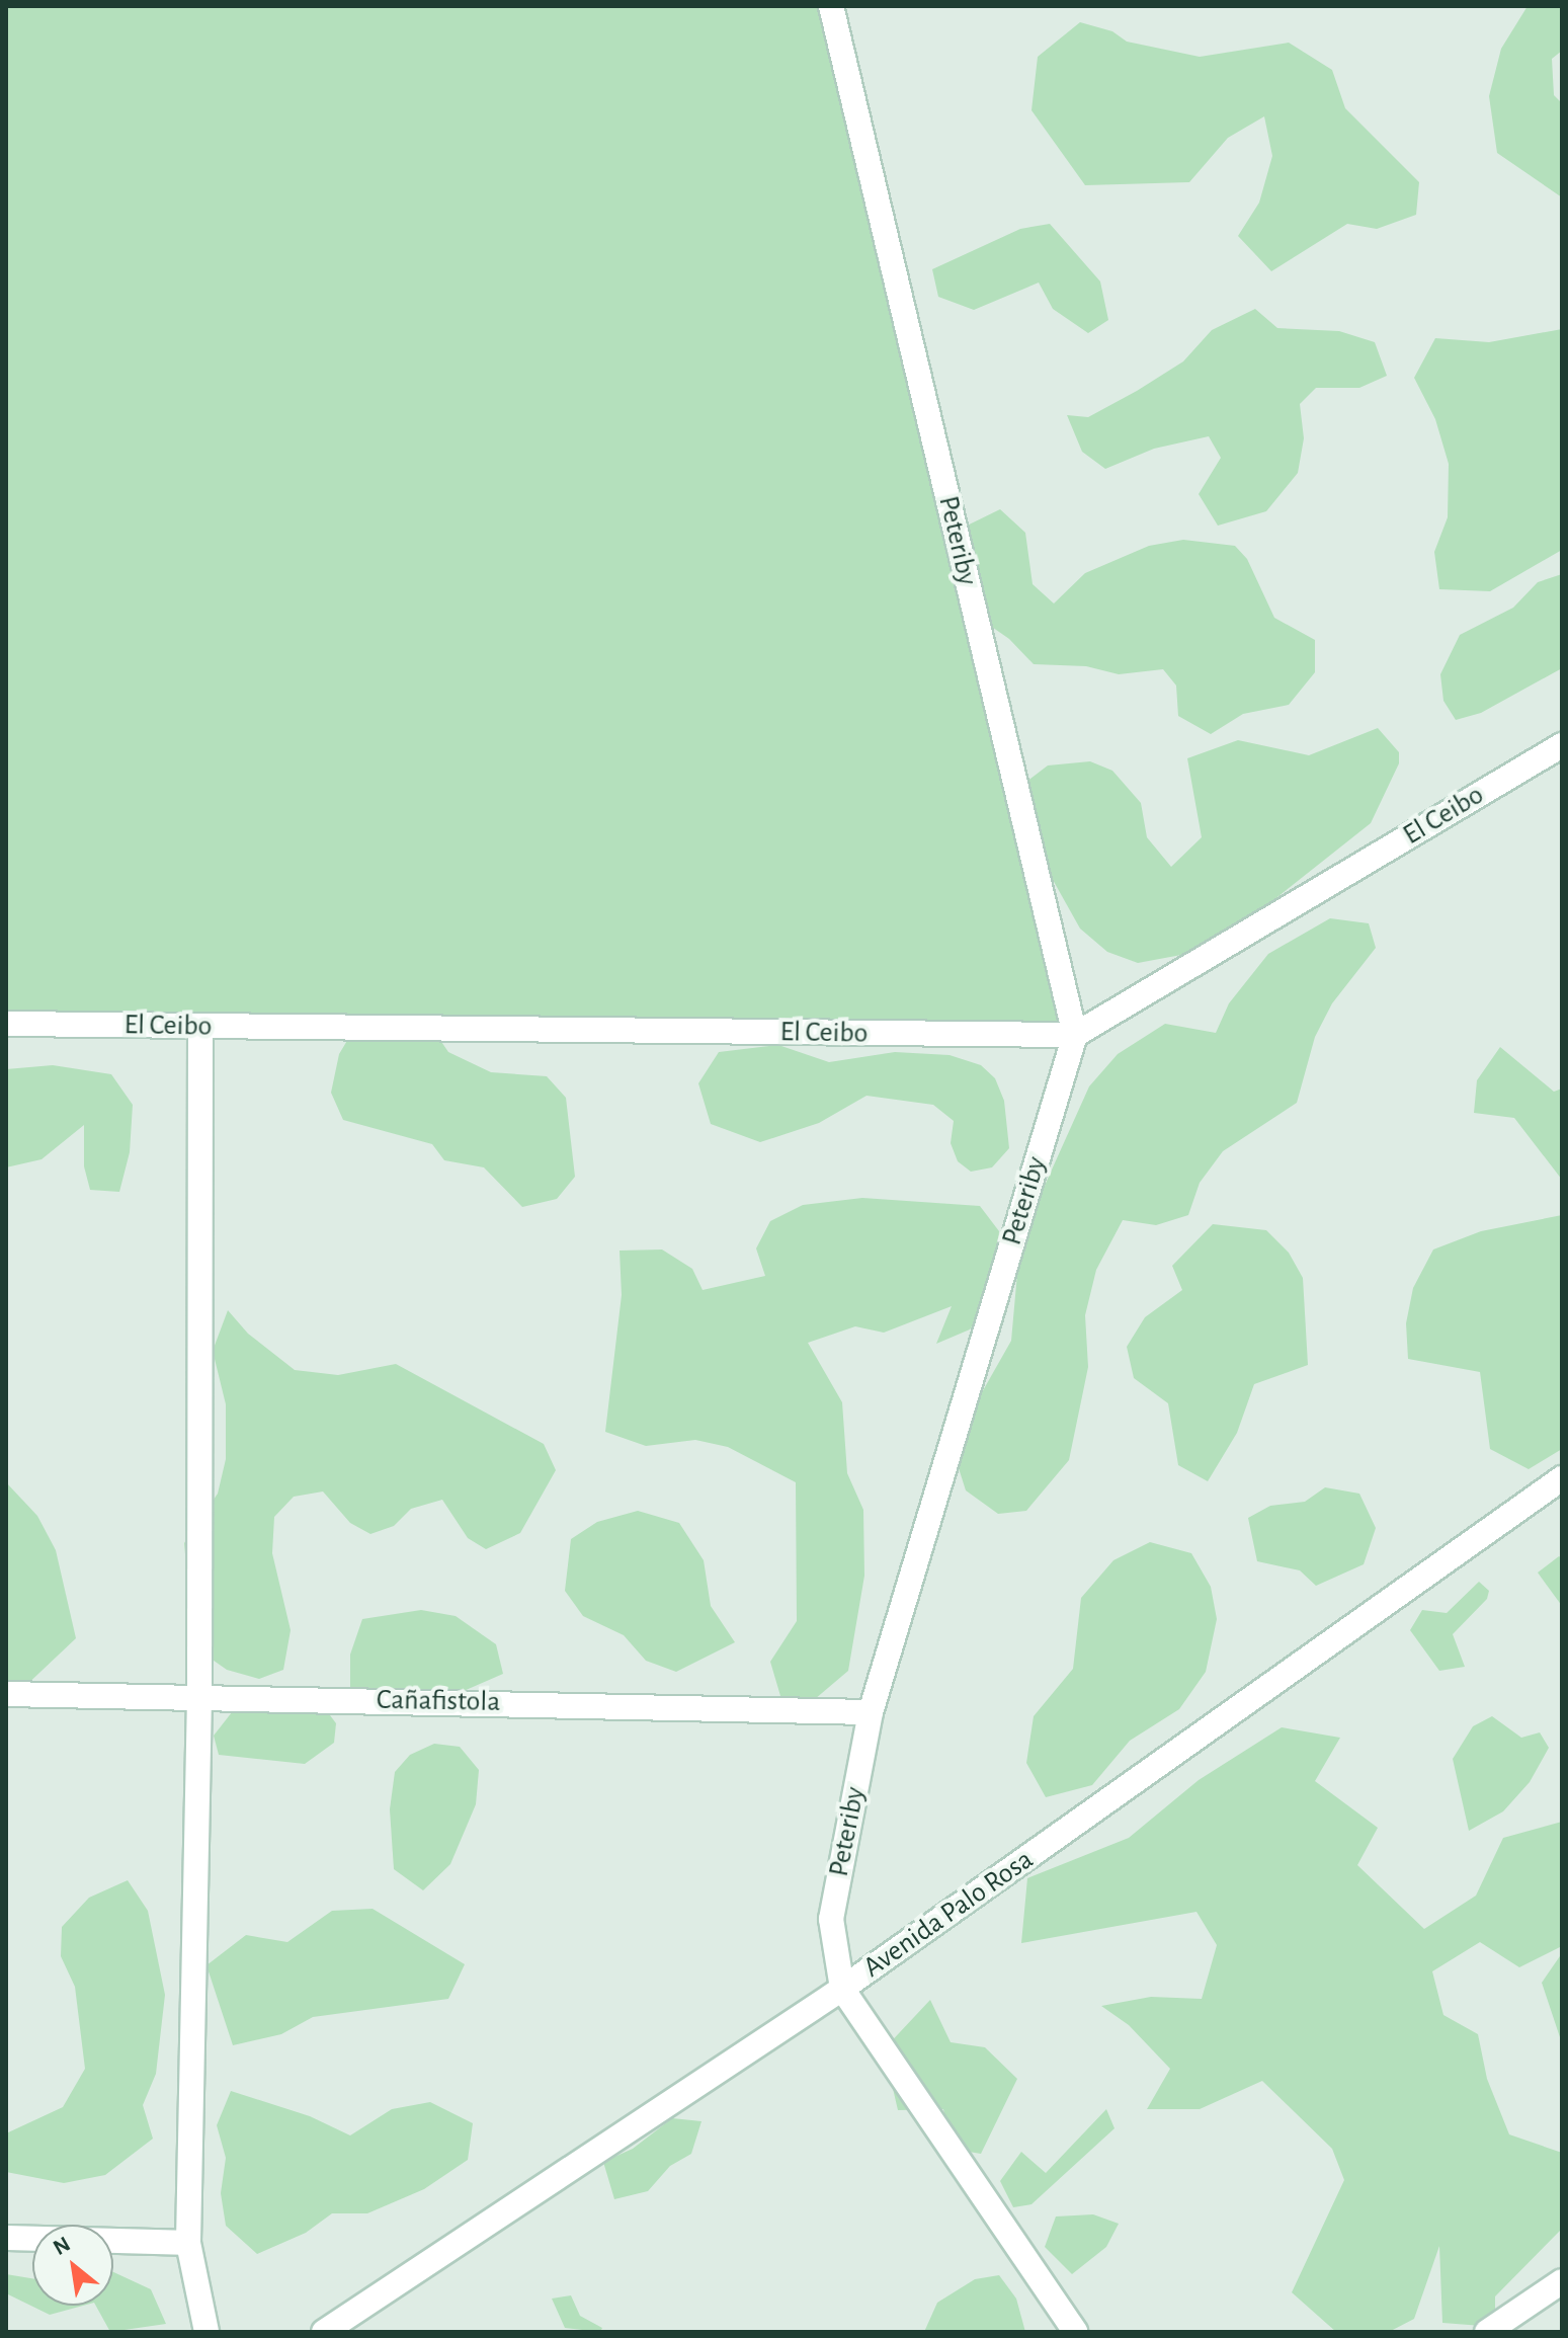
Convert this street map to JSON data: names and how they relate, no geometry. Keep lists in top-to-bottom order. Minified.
{"streets":{"street":["Peteriby","El Ceibo","Cañafistola","Avenida Palo Rosa"]},"crossings":[["Peteriby","El Ceibo"],["Peteriby","Cañafistola"],["Peteriby","Avenida Palo Rosa"]],"north":"top left"}
